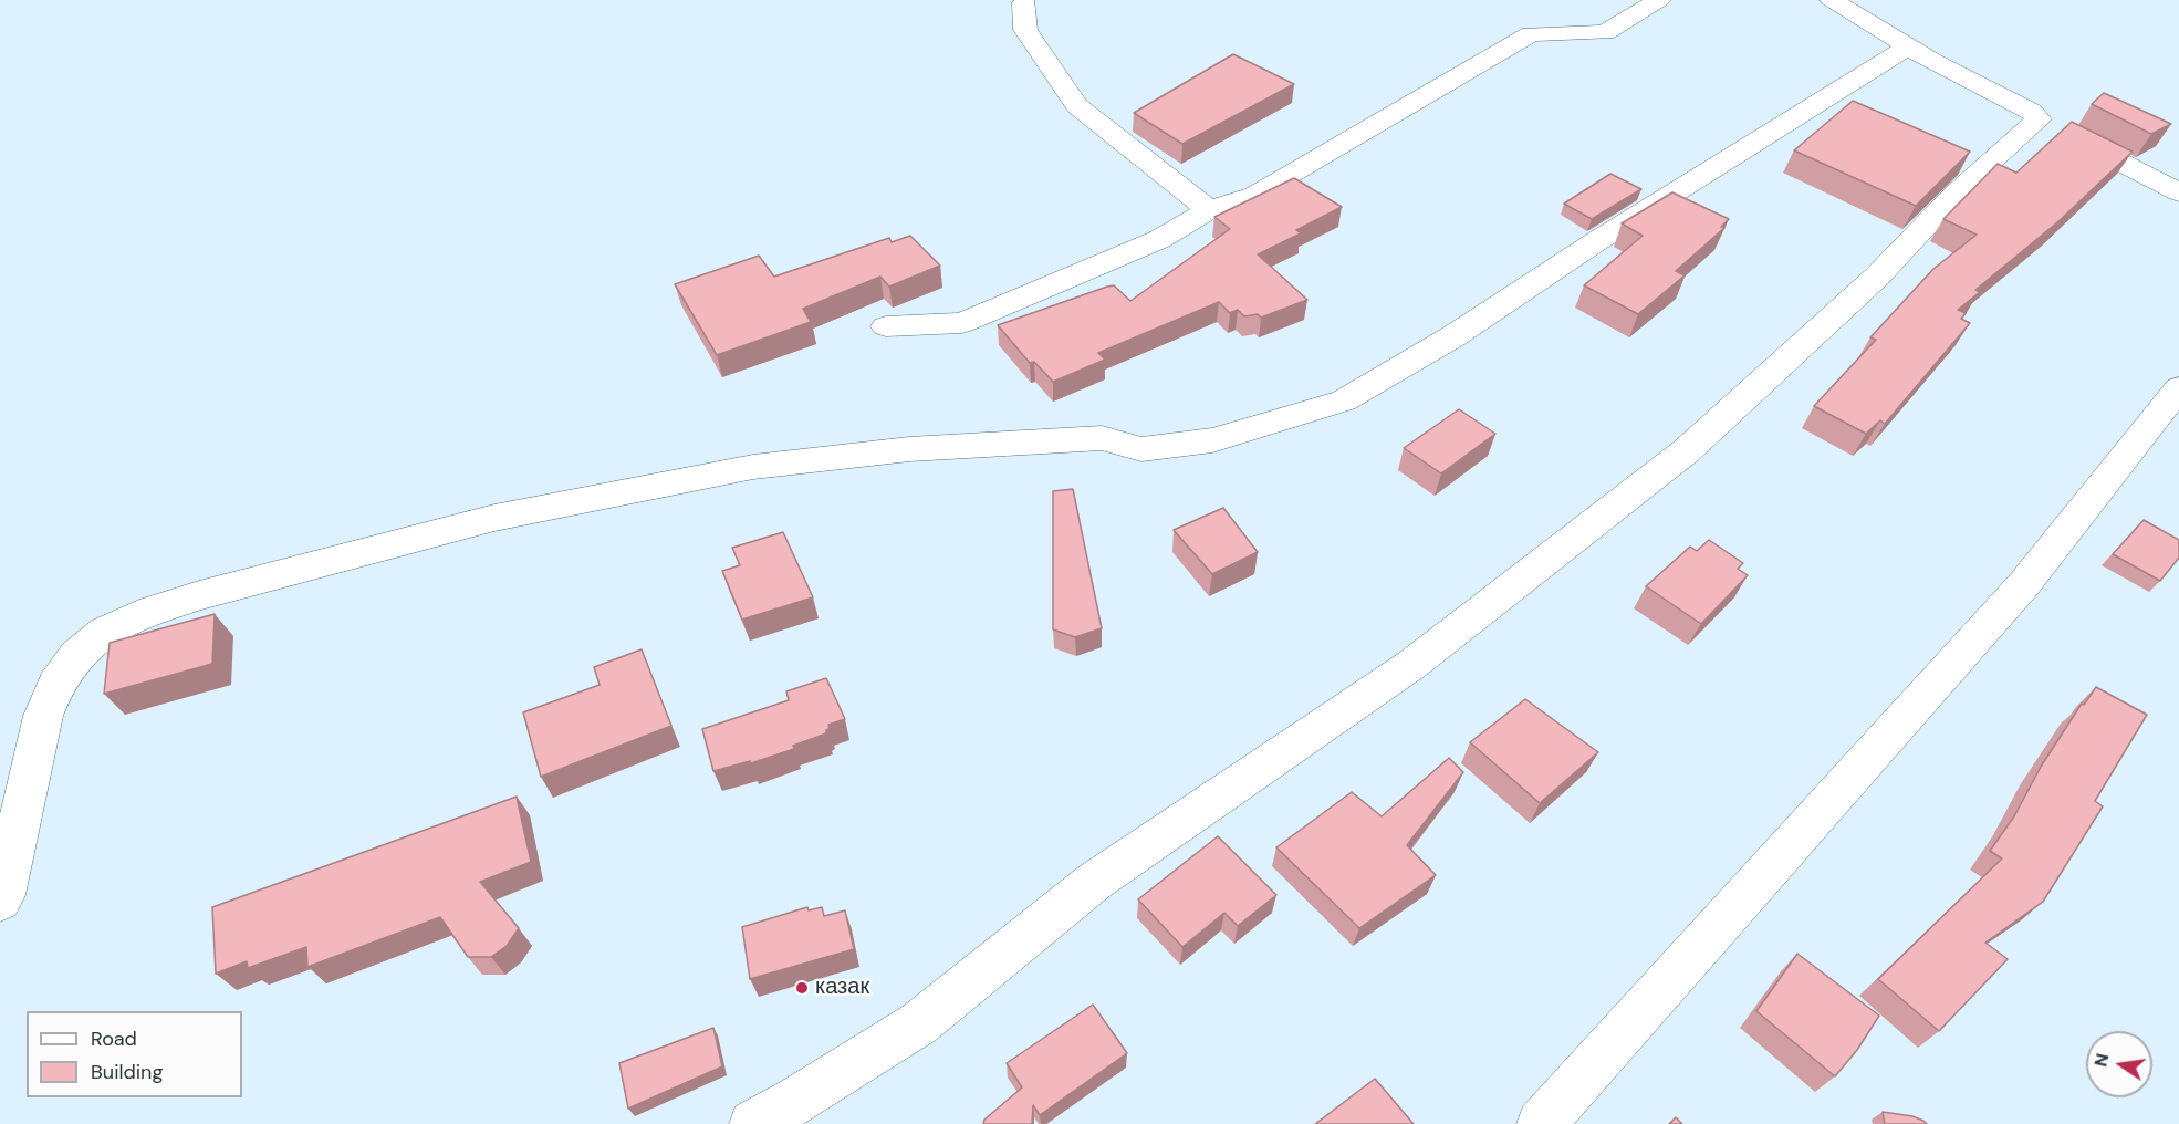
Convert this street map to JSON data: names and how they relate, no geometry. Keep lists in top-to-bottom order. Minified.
{"places":["казак"],"legend":["Road","Building"],"north":"left"}
